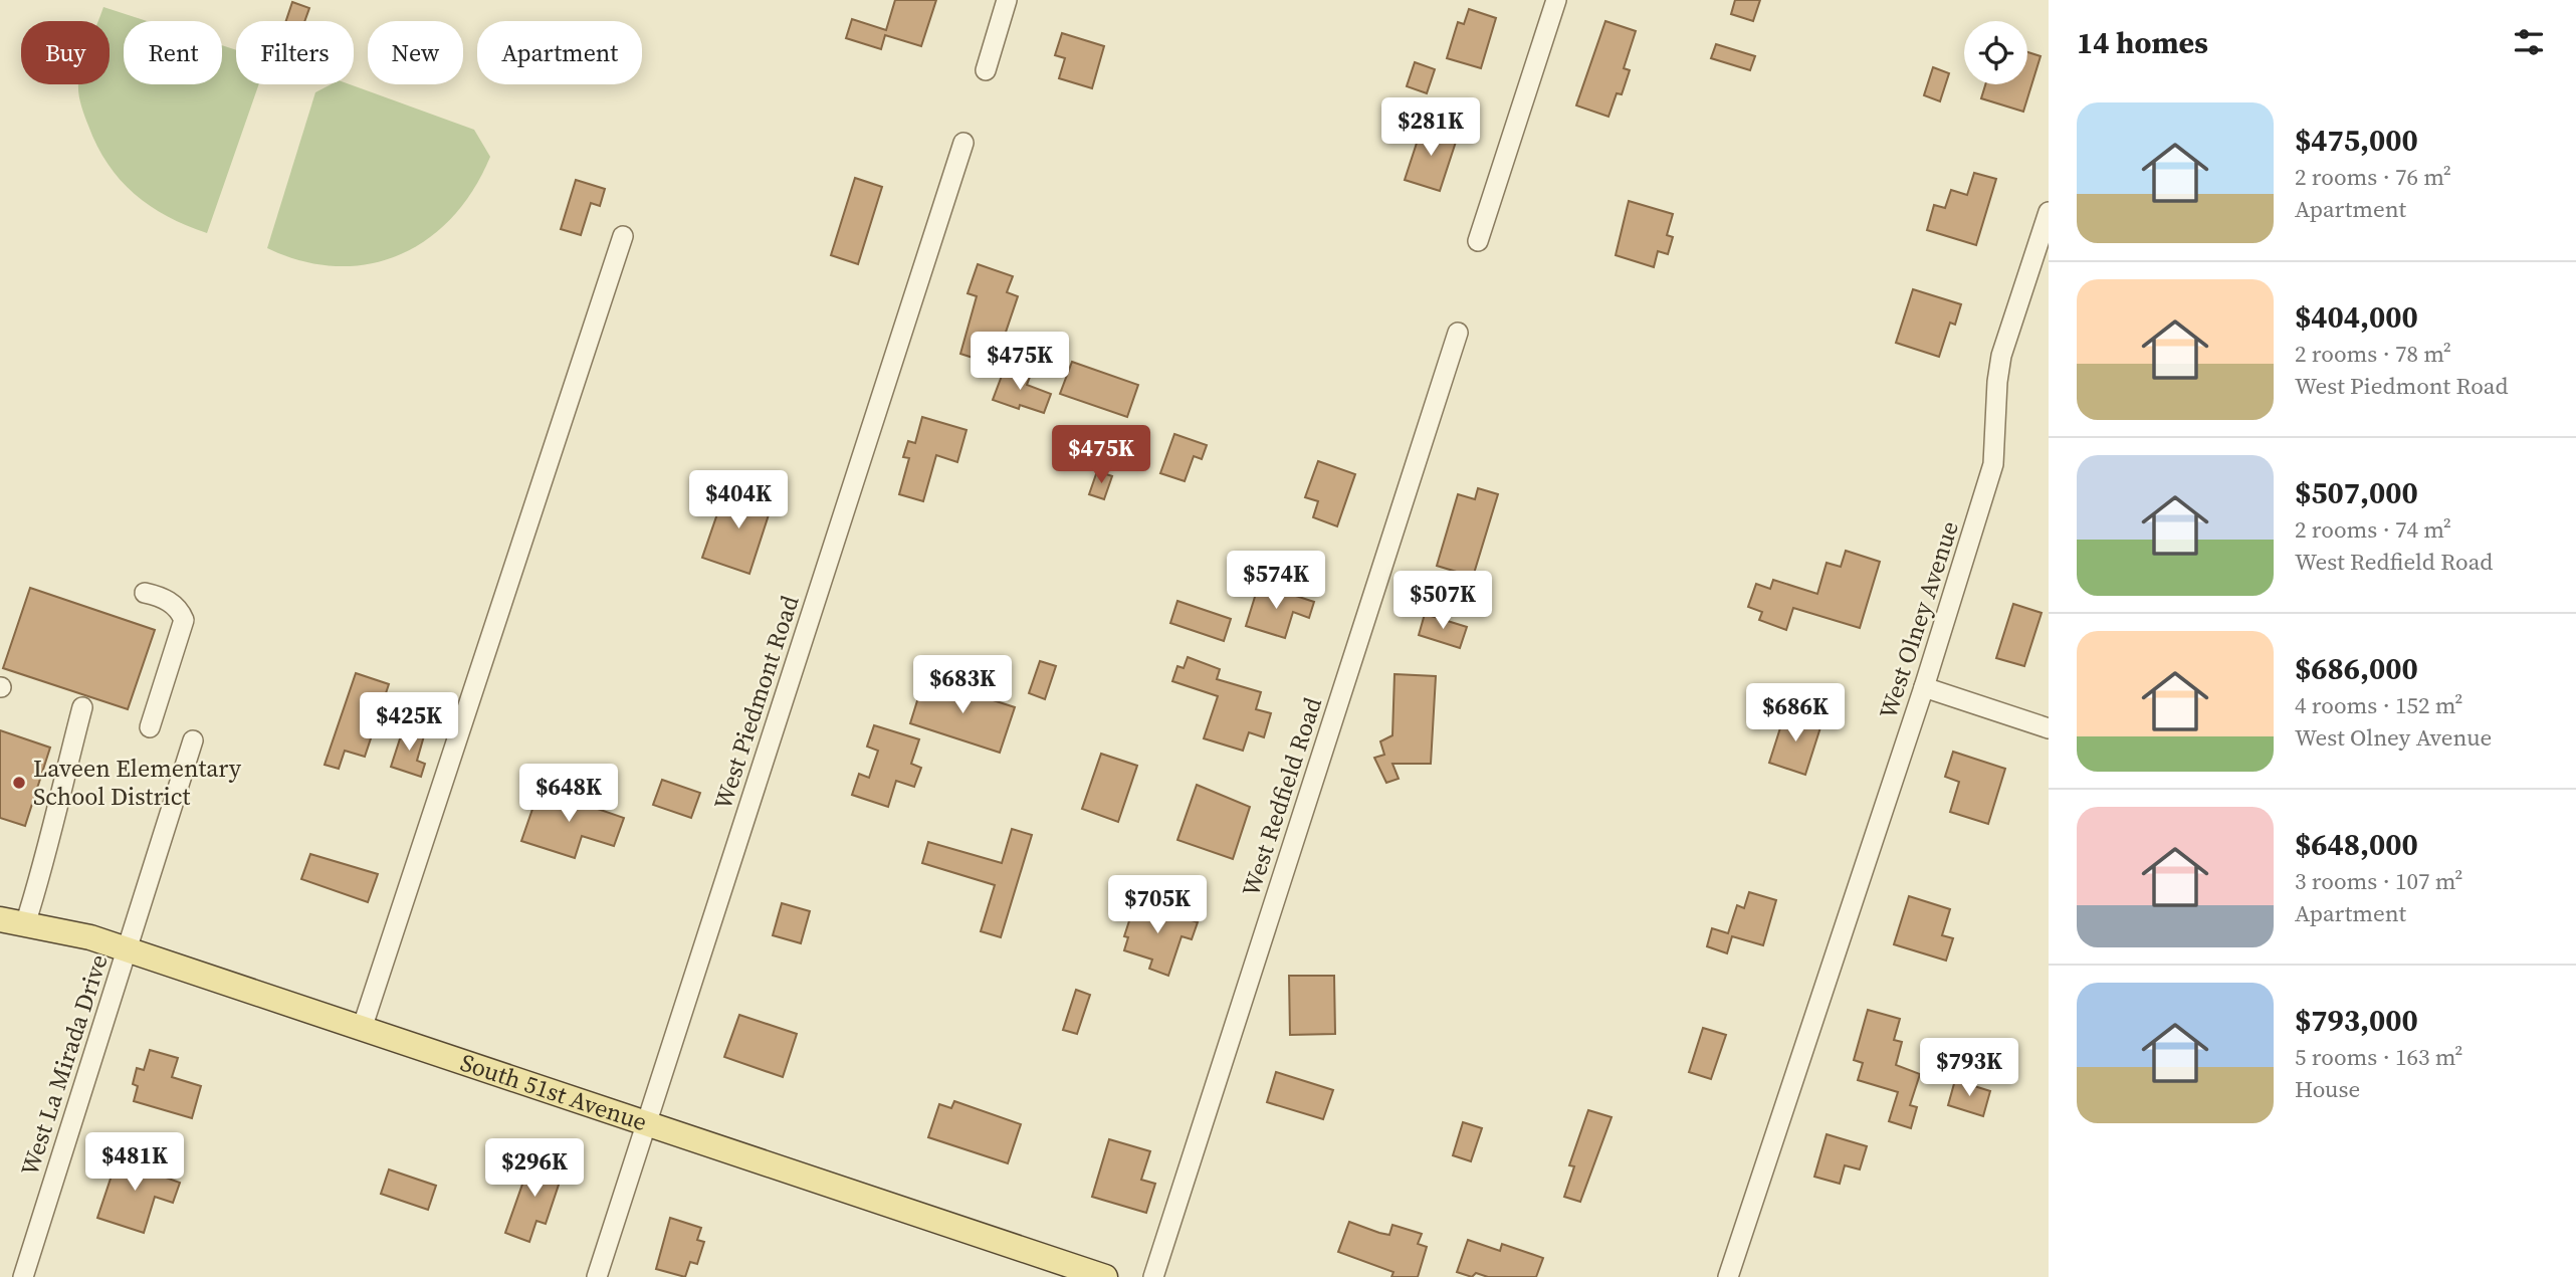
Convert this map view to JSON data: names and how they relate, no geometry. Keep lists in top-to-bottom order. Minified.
{"streets":{"main road":["South 51st Avenue"],"street":["West Olney Avenue","West Piedmont Road","West Redfield Road","West La Mirada Drive"]},"crossings":[["West Piedmont Road","South 51st Avenue"],["West La Mirada Drive","South 51st Avenue"]],"places":["Laveen Elementary School District"],"page":{"heading":"14 homes","chip":["Buy","Rent","Filters","New","Apartment"],"list":[{"name":"$475,000","note":"2 rooms · 76 m² · Apartment"},{"name":"$404,000","note":"2 rooms · 78 m² · West Piedmont Road"},{"name":"$507,000","note":"2 rooms · 74 m² · West Redfield Road"},{"name":"$686,000","note":"4 rooms · 152 m² · West Olney Avenue"},{"name":"$648,000","note":"3 rooms · 107 m² · Apartment"},{"name":"$793,000","note":"5 rooms · 163 m² · House"}],"price":["$281K","$475K","$475K","$404K","$574K","$507K","$683K","$686K","$425K","$648K","$705K","$793K","$481K","$296K"]}}
